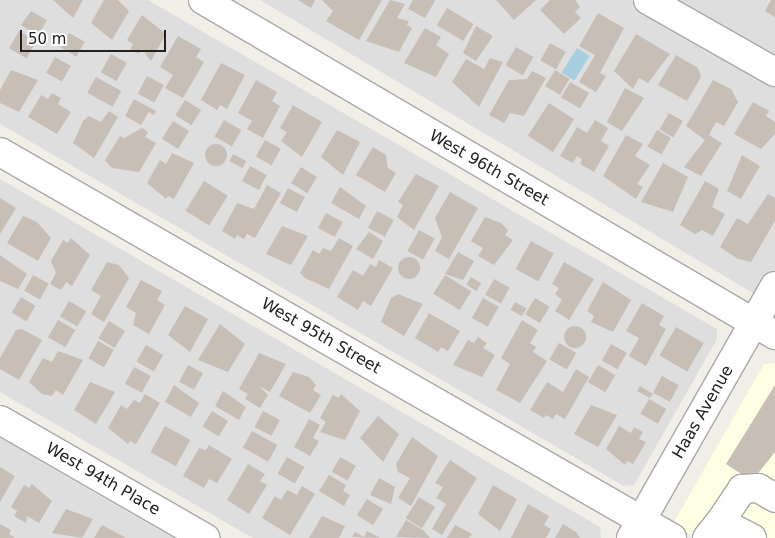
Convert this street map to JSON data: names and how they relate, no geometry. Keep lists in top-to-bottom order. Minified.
{"streets":{"street":["West 96th Street","West 95th Street","Haas Avenue","West 94th Place"]},"crossings":[["West 96th Street","Haas Avenue"],["West 95th Street","Haas Avenue"]],"scale_bar":"50 m"}
